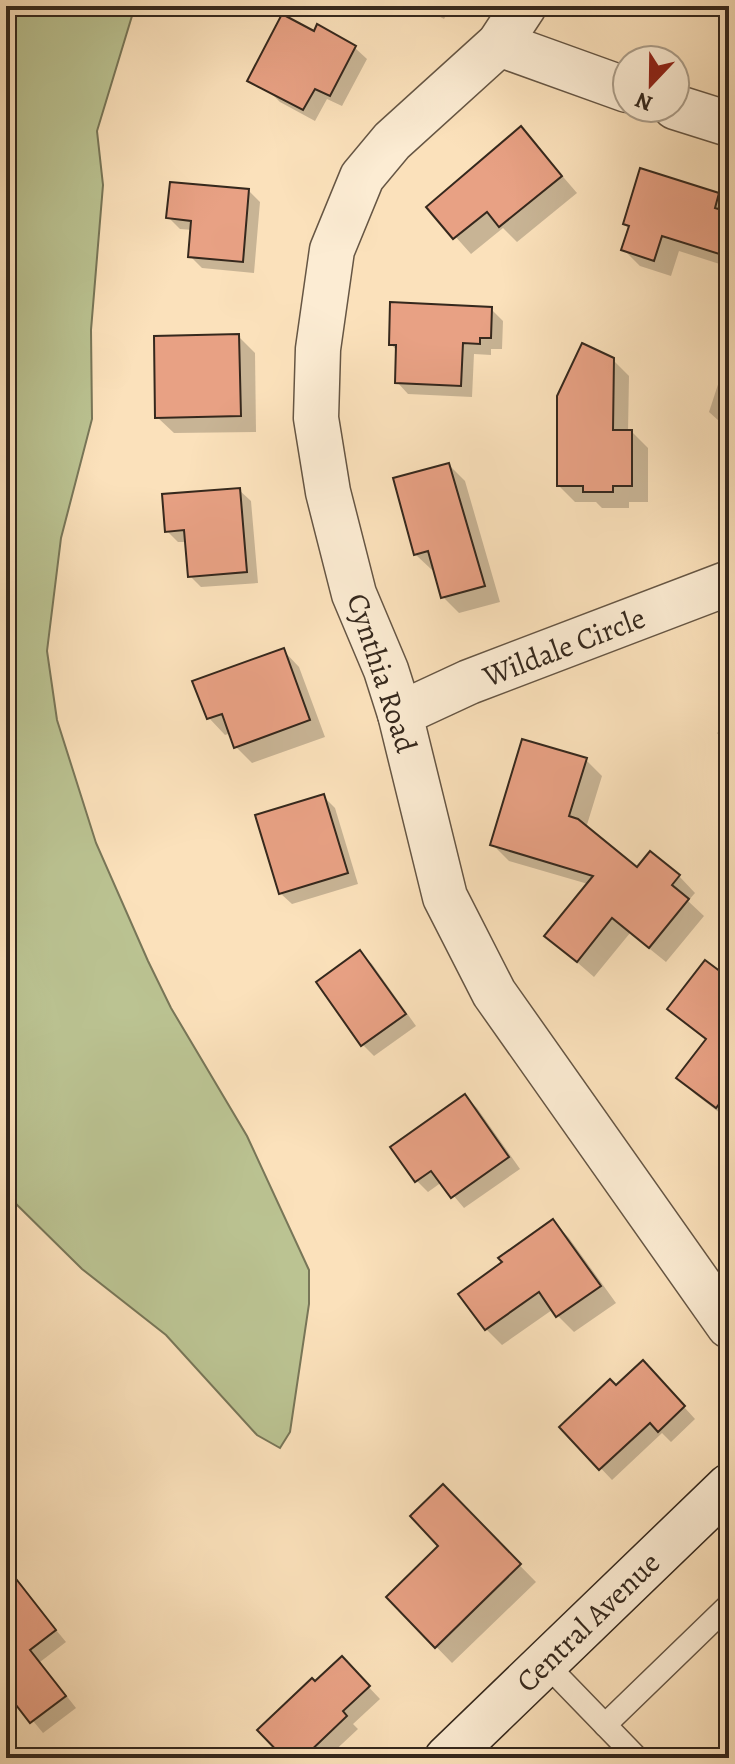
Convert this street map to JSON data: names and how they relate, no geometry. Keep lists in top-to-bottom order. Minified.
{"streets":{"street":["Wildale Circle","Cynthia Road","Central Avenue"]},"crossings":[["Wildale Circle","Cynthia Road"]],"north":"bottom"}
